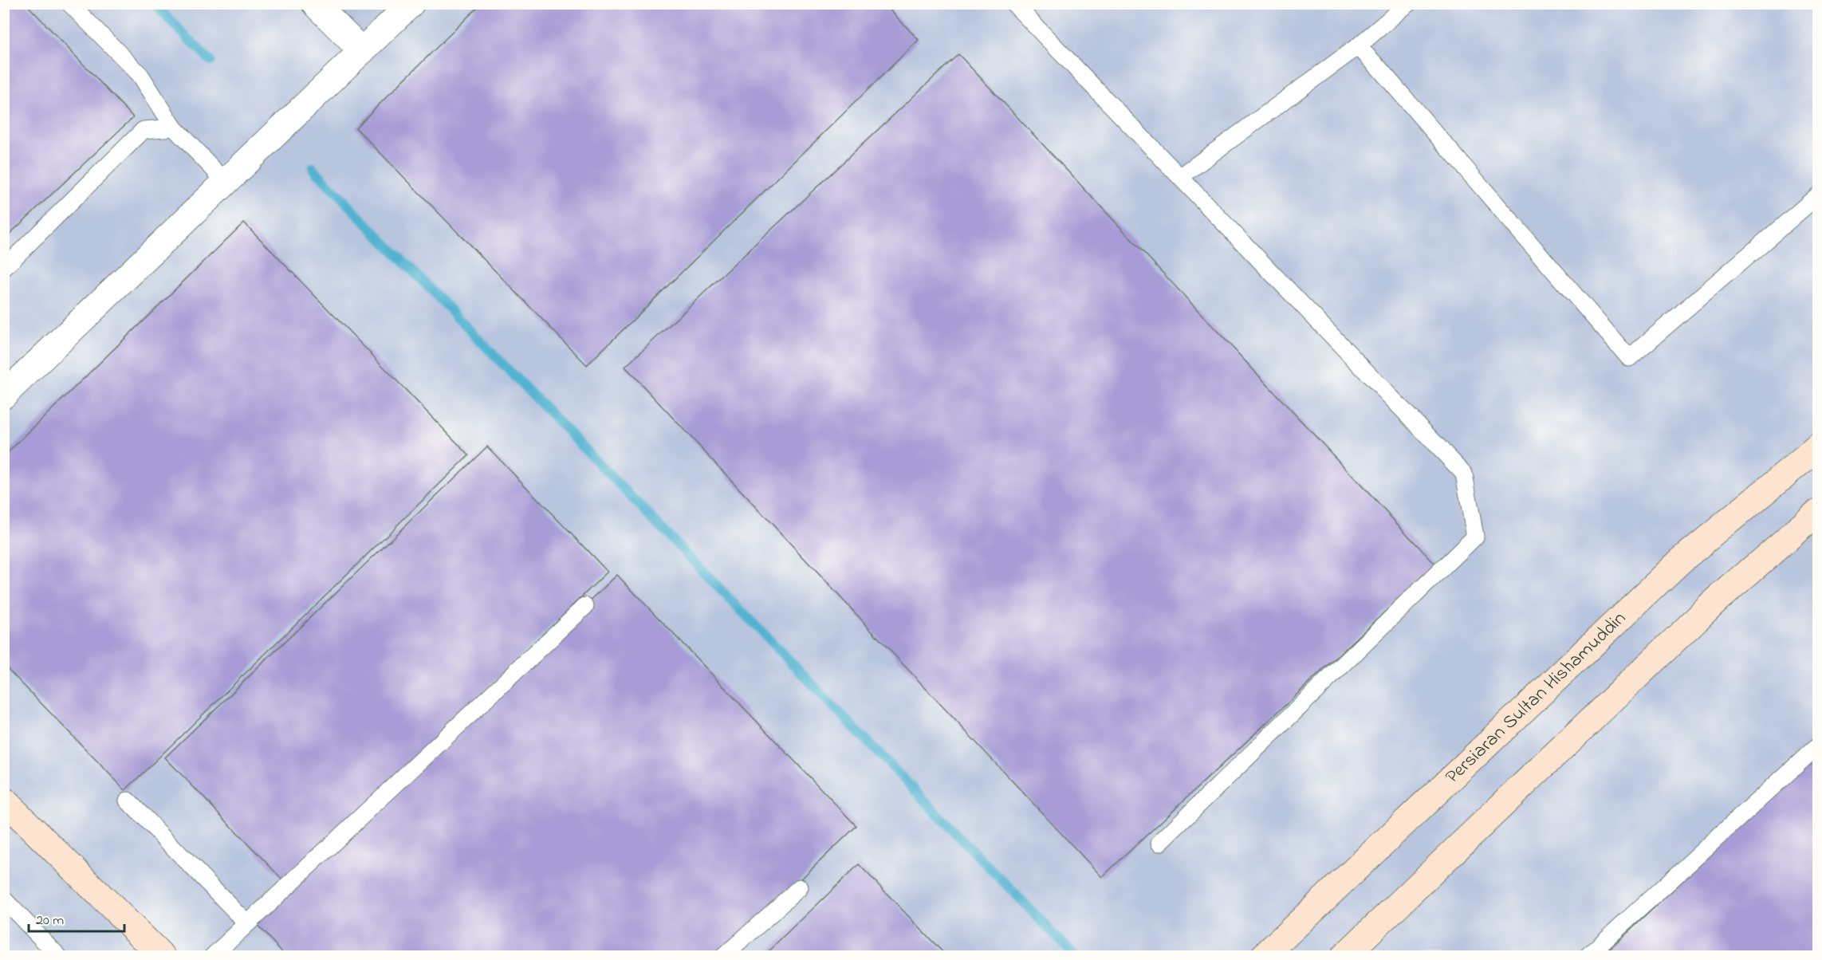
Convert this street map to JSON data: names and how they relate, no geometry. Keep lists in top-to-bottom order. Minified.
{"streets":{"street":["Persiaran Sultan Hishamuddin"]},"scale_bar":"20 m"}
